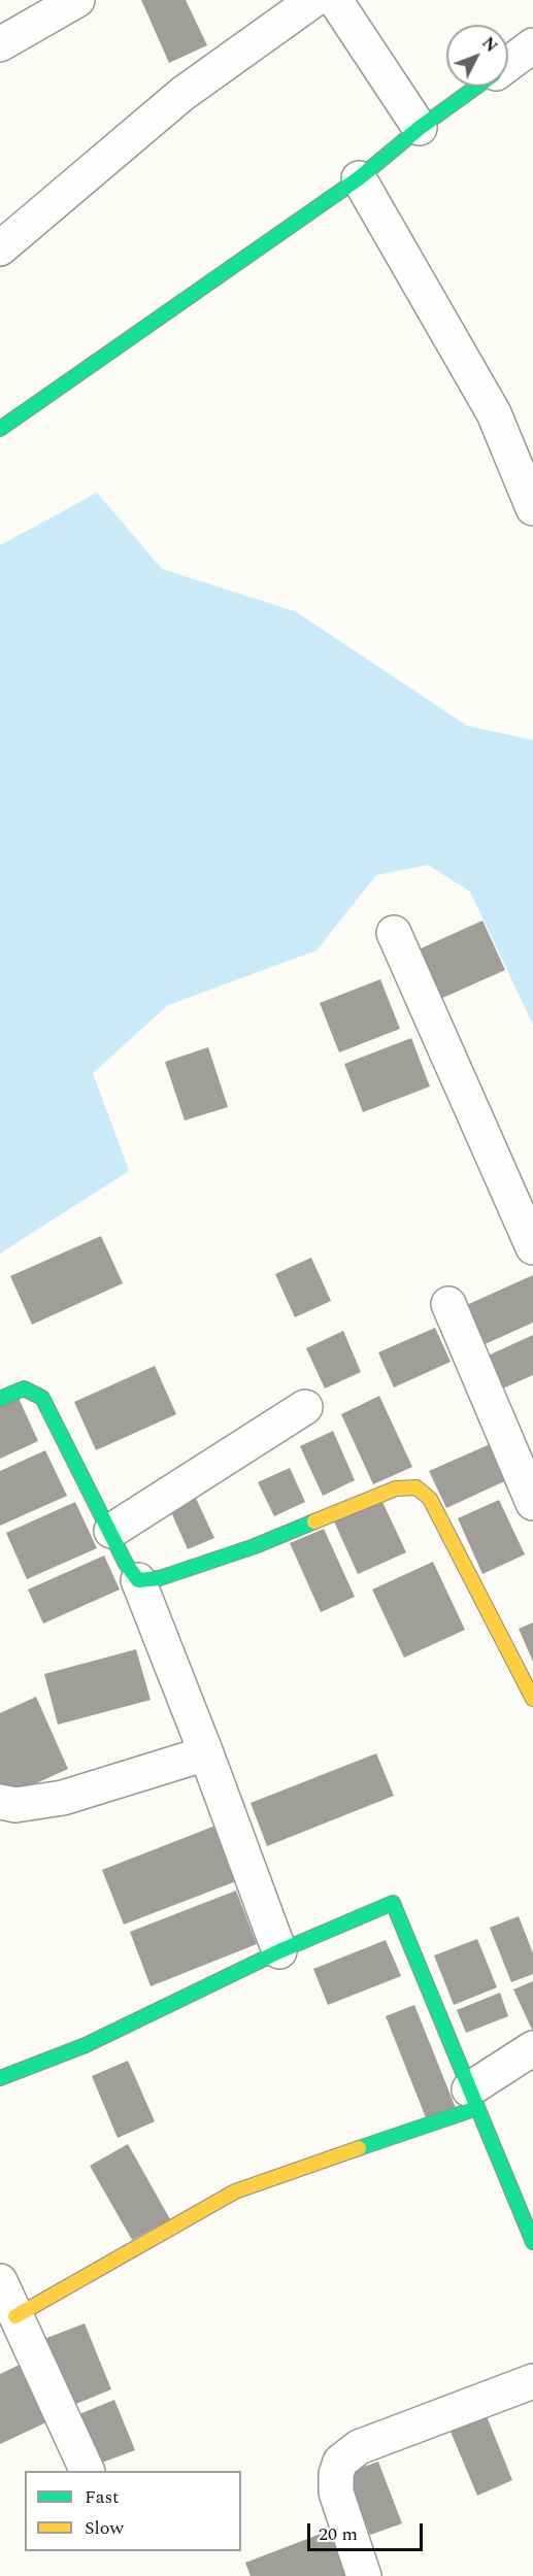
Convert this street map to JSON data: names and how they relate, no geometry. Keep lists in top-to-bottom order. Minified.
{"legend":["Fast","Slow"],"scale_bar":"20 m","north":"top right"}
